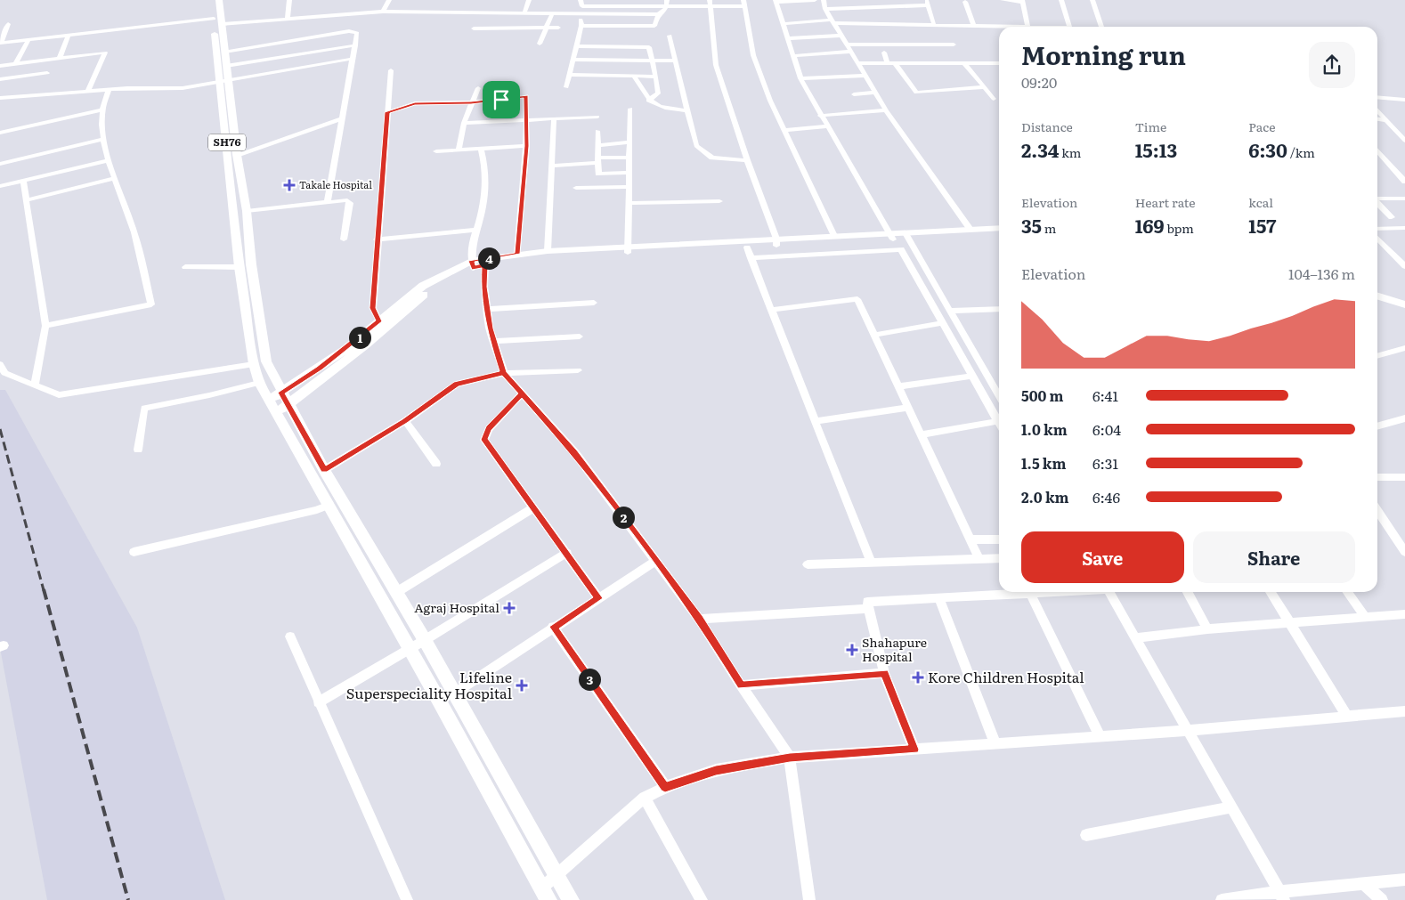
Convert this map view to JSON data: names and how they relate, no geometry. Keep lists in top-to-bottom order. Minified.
{"streets":{"main road":["SH76"]},"places":{"health":["Takale Hospital","Agraj Hospital","Shahapure Hospital","Kore Children Hospital","Lifeline Superspeciality Hospital"]},"page":{"heading":["Morning run","09:20"],"stats":[["Distance","2.34 km"],["Time","15:13"],["Pace","6:30 /km"],["Elevation","35 m"],["Heart rate","169 bpm"],["kcal","157"]],"pins":["4","1","2","3"],"chart":["Elevation","104–136 m"],"list":[{"name":"500 m","note":"6:41"},{"name":"1.0 km","note":"6:04"},{"name":"1.5 km","note":"6:31"},{"name":"2.0 km","note":"6:46"}],"buttons":["Save","Share"]}}
